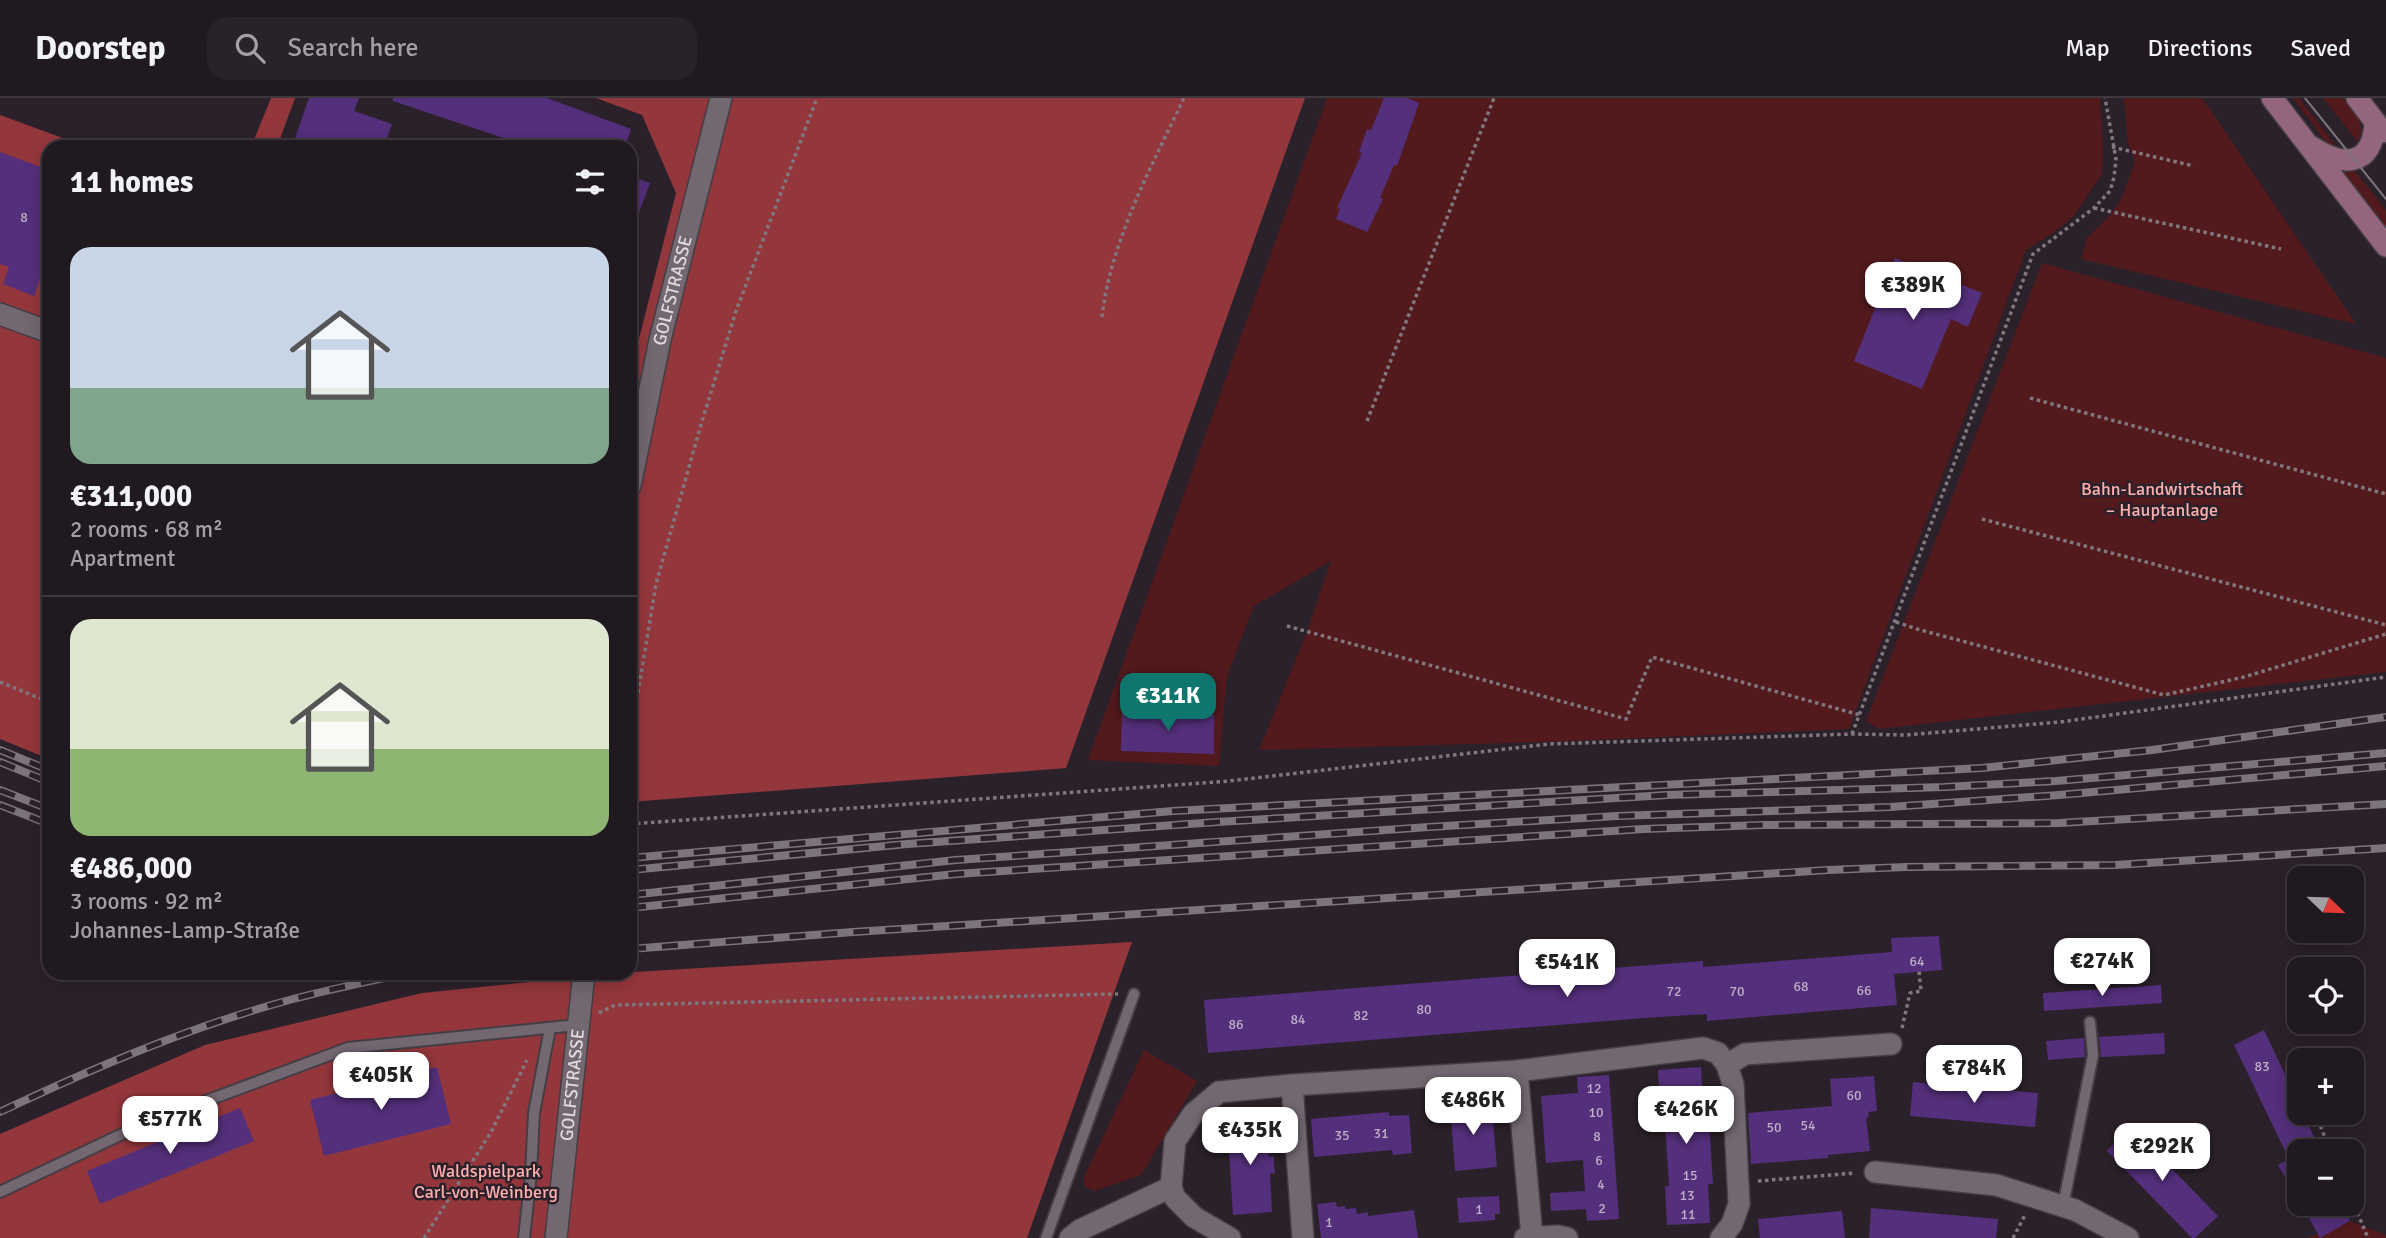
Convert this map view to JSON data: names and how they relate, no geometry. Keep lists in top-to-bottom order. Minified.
{"streets":{"street":["GOLFSTRASSE"]},"parks":["Bahn-Landwirtschaft – Hauptanlage","Waldspielpark Carl-von-Weinberg"],"house_numbers":["8","64","68","66","72","70","80","82","84","86","83","12","60","10","54","50","31","35","8","6","15","4","13","2","1","11","1"],"north":"bottom right","page":{"header":"Doorstep","search":"Search here","nav":["Map","Directions","Saved"],"heading":"11 homes","list":[{"name":"€311,000","note":"2 rooms · 68 m² · Apartment"},{"name":"€486,000","note":"3 rooms · 92 m² · Johannes-Lamp-Straße"}],"price":["€389K","€311K","€274K","€541K","€784K","€405K","€486K","€426K","€577K","€435K","€292K"],"map_buttons":["+","−"]}}
